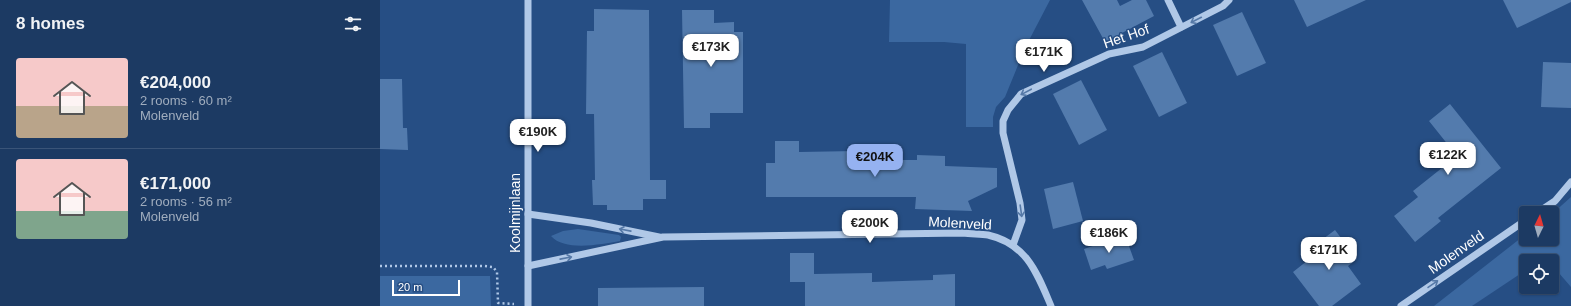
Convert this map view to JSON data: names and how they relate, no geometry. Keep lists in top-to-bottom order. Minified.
{"streets":{"street":["Het Hof","Koolmijnlaan","Molenveld"]},"crossings":[["Het Hof","Molenveld"]],"one_way":["Het Hof"],"scale_bar":"20 m","north":"top","page":{"heading":"8 homes","price":["€173K","€171K","€190K","€122K","€204K","€200K","€186K","€171K"],"list":[{"name":"€204,000","note":"2 rooms · 60 m² · Molenveld"},{"name":"€171,000","note":"2 rooms · 56 m² · Molenveld"}],"scale":"20 m"}}
